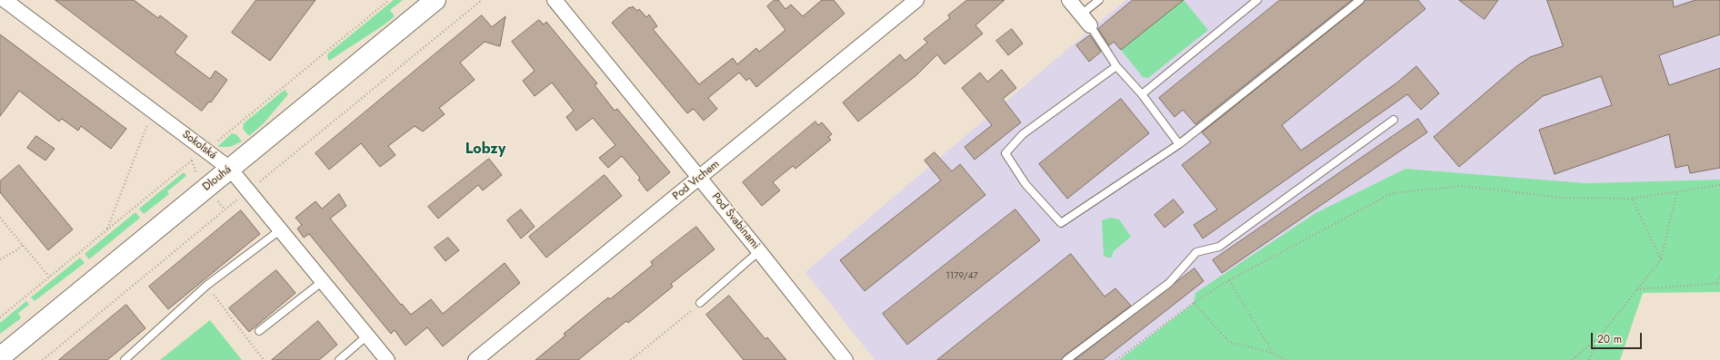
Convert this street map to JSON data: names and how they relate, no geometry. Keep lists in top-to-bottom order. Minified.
{"streets":{"street":["Sokolská","Dlouhá","Pod Vrchem","Pod Švabinami"]},"crossings":[["Sokolská","Dlouhá"],["Pod Vrchem","Pod Švabinami"]],"districts":["Lobzy"],"house_numbers":["1179/47"],"scale_bar":"20 m"}
